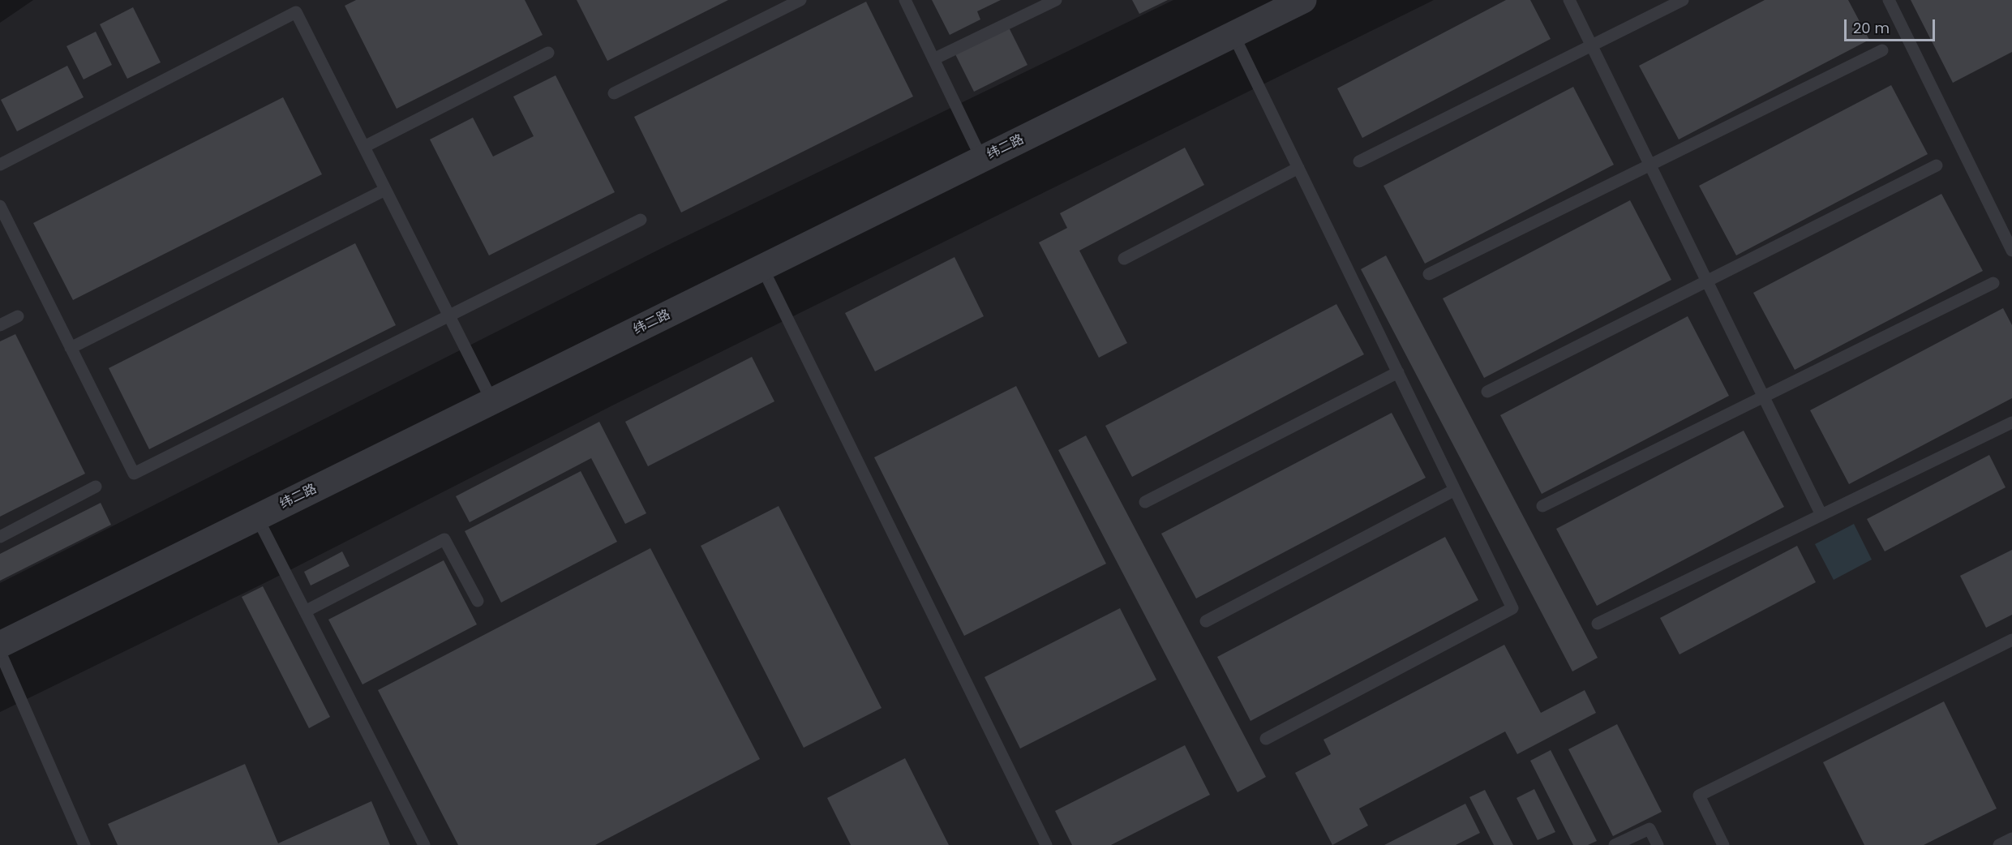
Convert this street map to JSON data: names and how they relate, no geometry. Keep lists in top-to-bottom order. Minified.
{"streets":{"street":["纬二路"]},"scale_bar":"20 m"}
